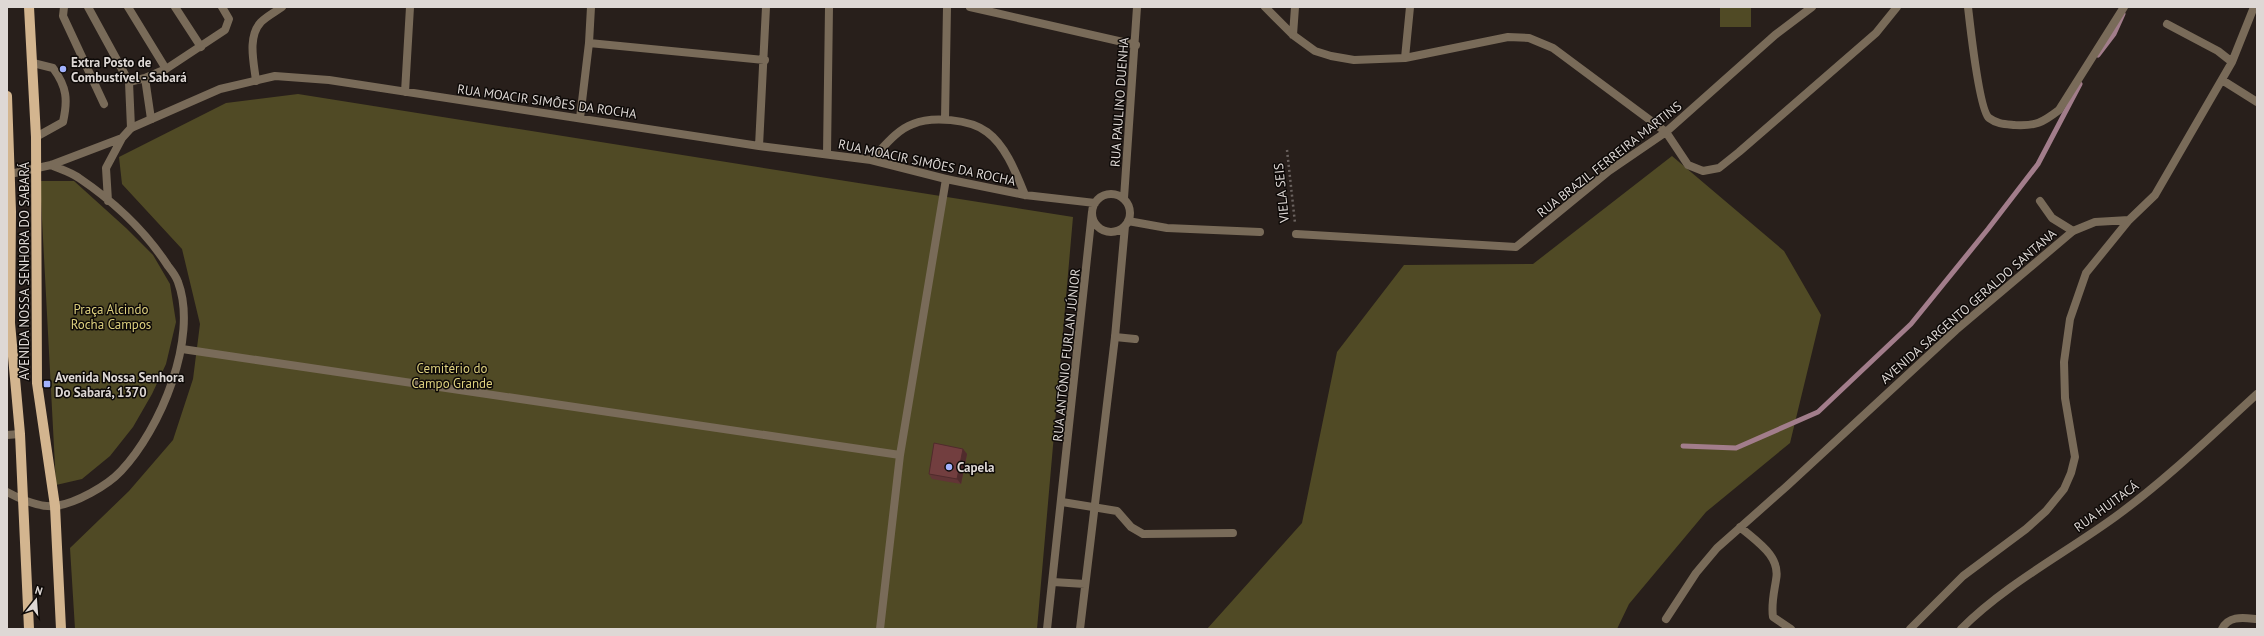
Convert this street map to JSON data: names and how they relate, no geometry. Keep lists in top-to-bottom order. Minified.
{"streets":{"main road":["AVENIDA NOSSA SENHORA DO SABARÁ"],"street":["RUA MOACIR SIMÕES DA ROCHA","RUA PAULINO DUENHA","RUA BRAZIL FERREIRA MARTINS","AVENIDA SARGENTO GERALDO SANTANA","RUA ANTÔNIO FURLAN JÚNIOR","RUA HUITACÁ"],"path":["VIELA SEIS"]},"crossings":[["RUA MOACIR SIMÕES DA ROCHA","RUA PAULINO DUENHA"],["RUA MOACIR SIMÕES DA ROCHA","AVENIDA NOSSA SENHORA DO SABARÁ"],["RUA MOACIR SIMÕES DA ROCHA","RUA ANTÔNIO FURLAN JÚNIOR"],["RUA PAULINO DUENHA","RUA ANTÔNIO FURLAN JÚNIOR"],["RUA BRAZIL FERREIRA MARTINS","VIELA SEIS"]],"parks":["Praça Alcindo Rocha Campos","Cemitério do Campo Grande"],"places":{"other":["Extra Posto de Combustível - Sabará","Capela"],"transit":["Avenida Nossa Senhora Do Sabará, 1370"]},"north":"top"}
